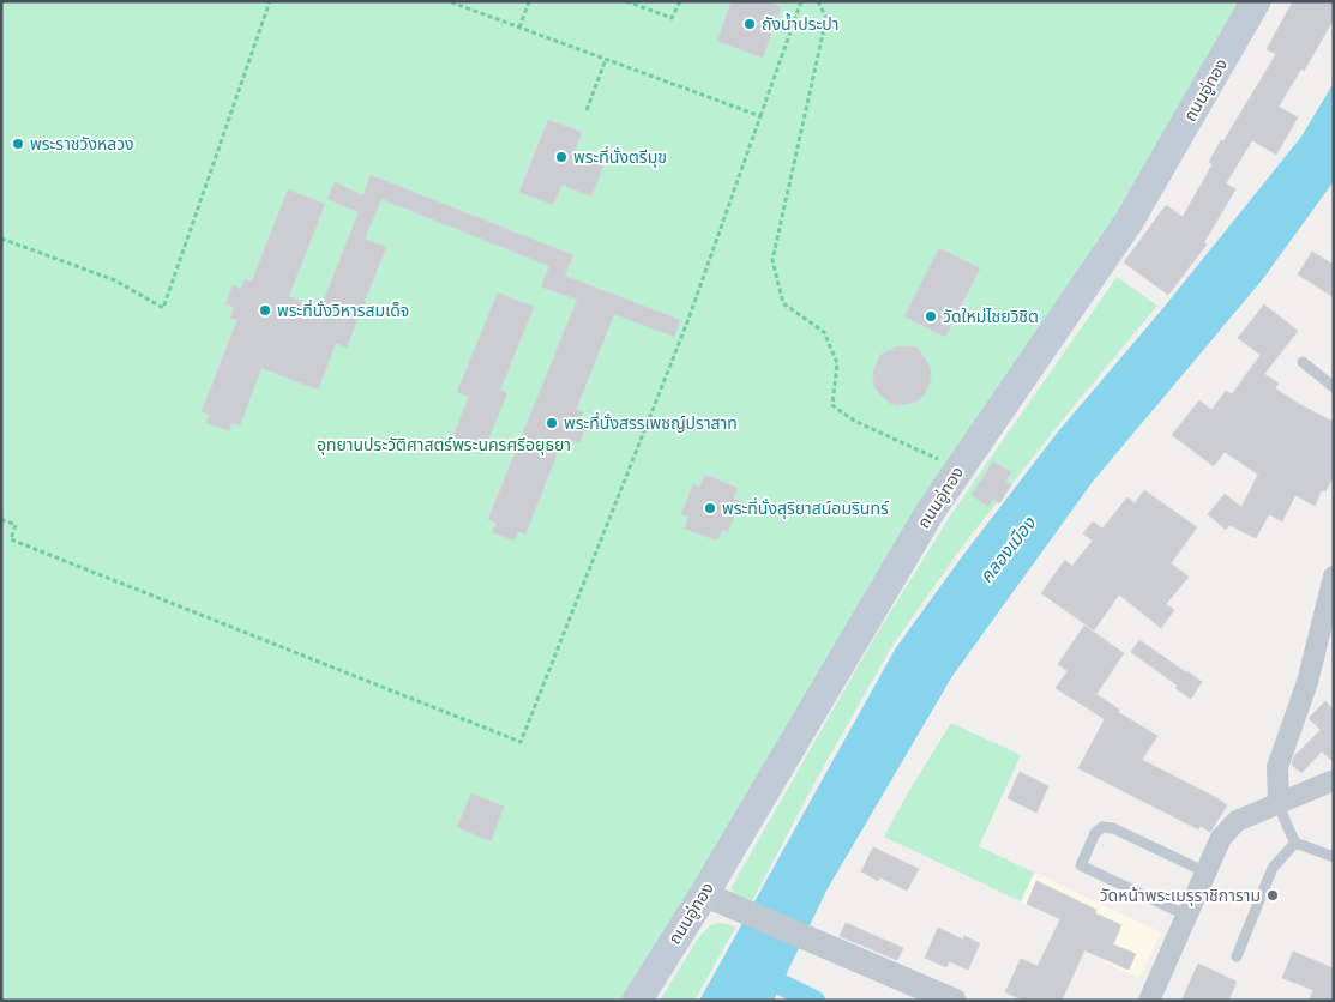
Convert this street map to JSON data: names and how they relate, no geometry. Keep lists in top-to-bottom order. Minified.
{"streets":{"main road":["ถนนอู่ทอง"]},"water":["คลองเมือง"],"parks":["อุทยานประวัติศาสตร์พระนครศรีอยุธยา"],"places":["ถังน้ำประปา","พระราชวังหลวง","พระที่นั่งตรีมุข","พระที่นั่งวิหารสมเด็จ","วัดใหม่ไชยวิชิต","พระที่นั่งสรรเพชญ์ปราสาท","พระที่นั่งสุริยาสน์อมรินทร์","วัดหน้าพระเมรุราชิการาม"]}
